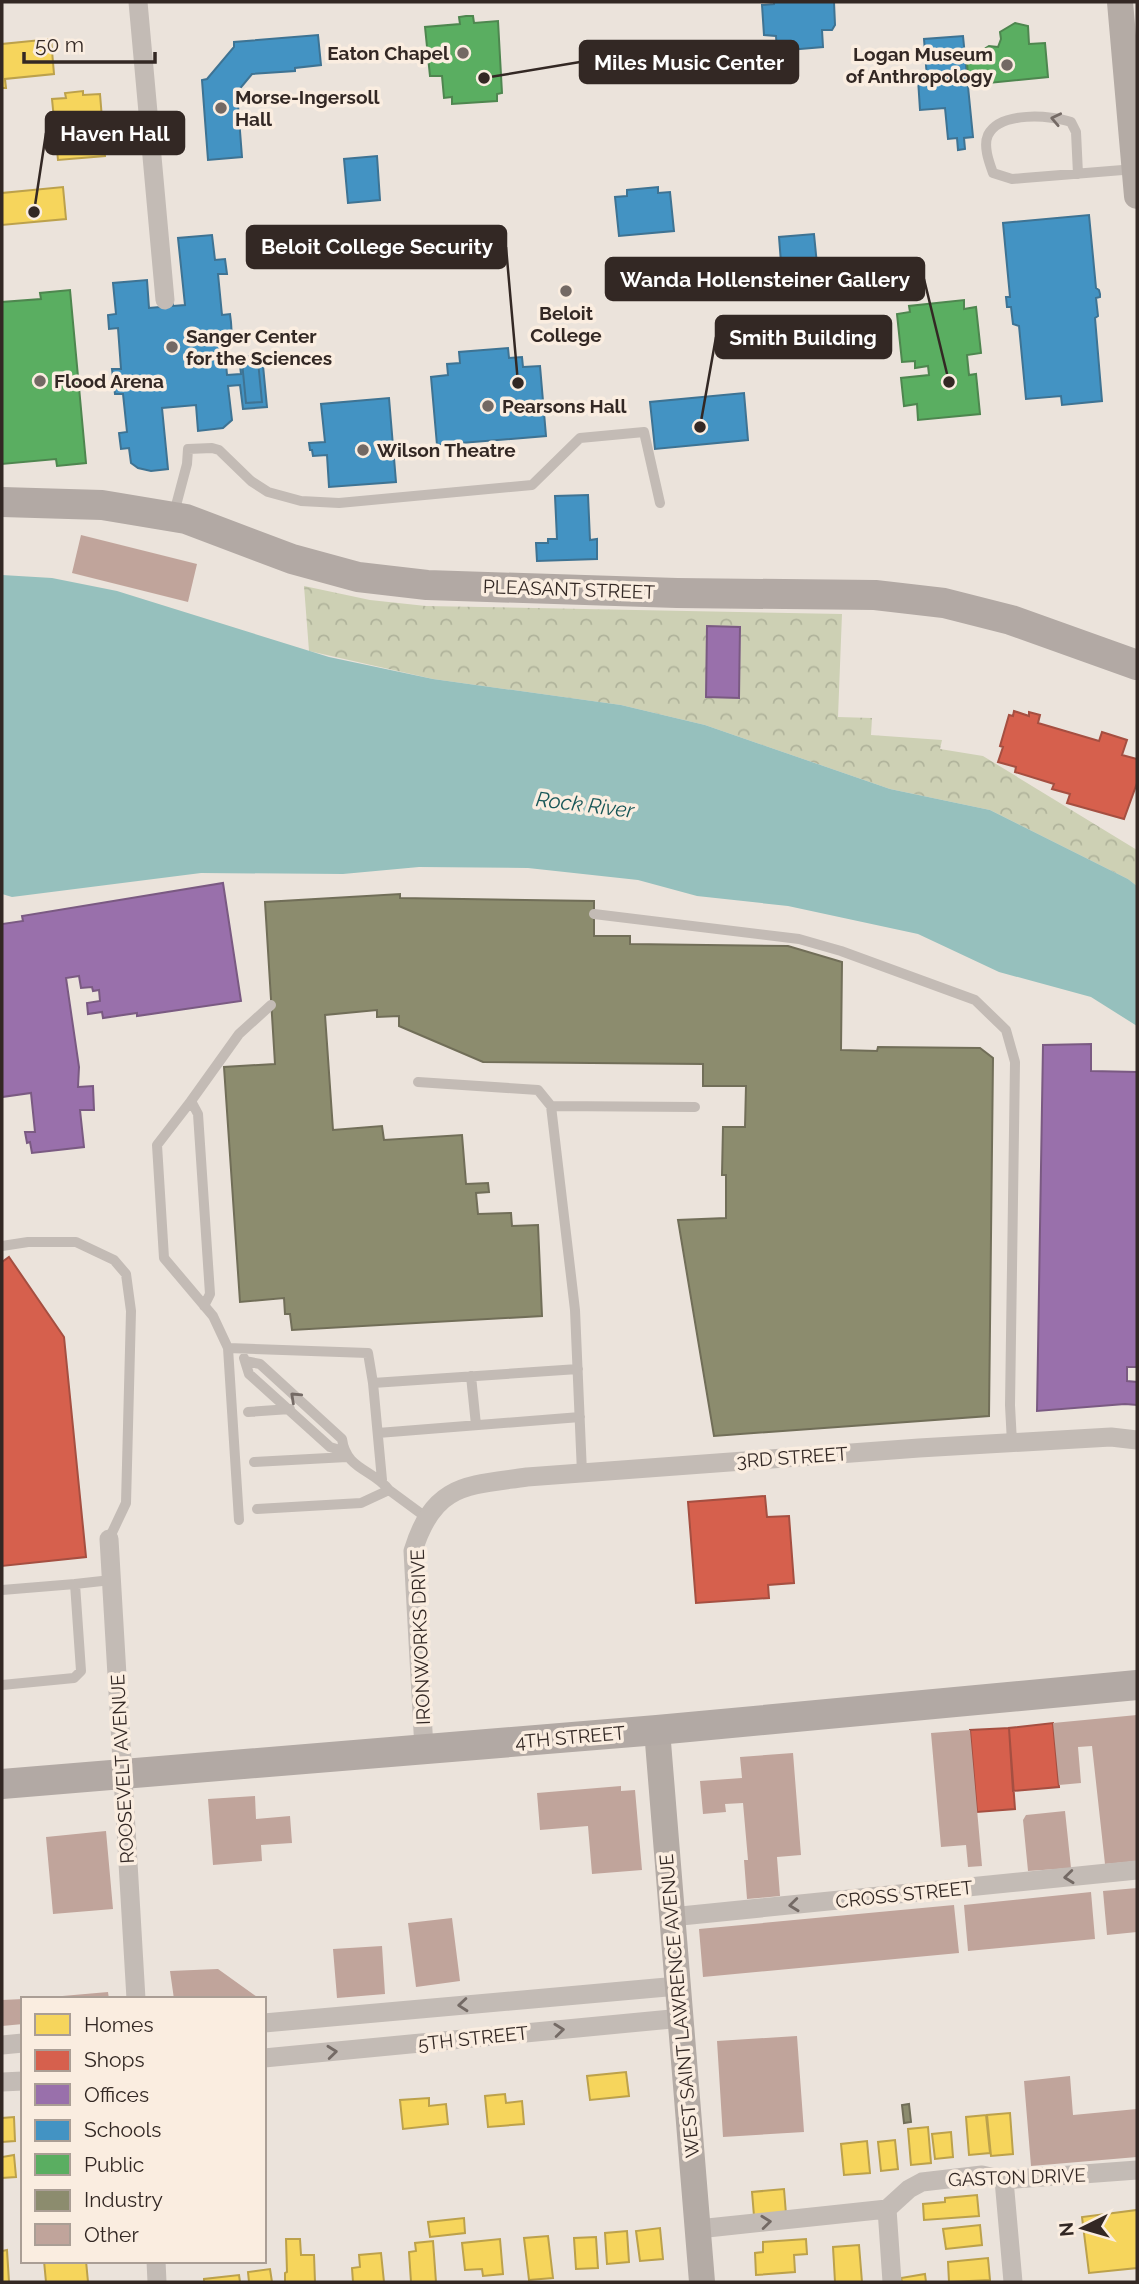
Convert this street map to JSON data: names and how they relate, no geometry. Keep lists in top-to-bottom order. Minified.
{"streets":{"main road":["PLEASANT STREET","4TH STREET"],"street":["3RD STREET","IRONWORKS DRIVE","ROOSEVELT AVENUE","CROSS STREET","WEST SAINT LAWRENCE AVENUE","5TH STREET","GASTON DRIVE"]},"crossings":[["3RD STREET","IRONWORKS DRIVE"],["IRONWORKS DRIVE","4TH STREET"],["4TH STREET","ROOSEVELT AVENUE"],["4TH STREET","WEST SAINT LAWRENCE AVENUE"],["CROSS STREET","WEST SAINT LAWRENCE AVENUE"],["WEST SAINT LAWRENCE AVENUE","5TH STREET"]],"one_way":["CROSS STREET"],"water":["Rock River"],"places":["Eaton Chapel","Logan Museum of Anthropology","Miles Music Center","Morse-Ingersoll Hall","Haven Hall","Beloit College","Sanger Center for the Sciences","Flood Arena","Wanda Hollensteiner Gallery","Beloit College Security","Pearsons Hall","Smith Building","Wilson Theatre"],"legend":["Homes","Shops","Offices","Schools","Public","Industry","Other"],"scale_bar":"50 m","north":"left"}
